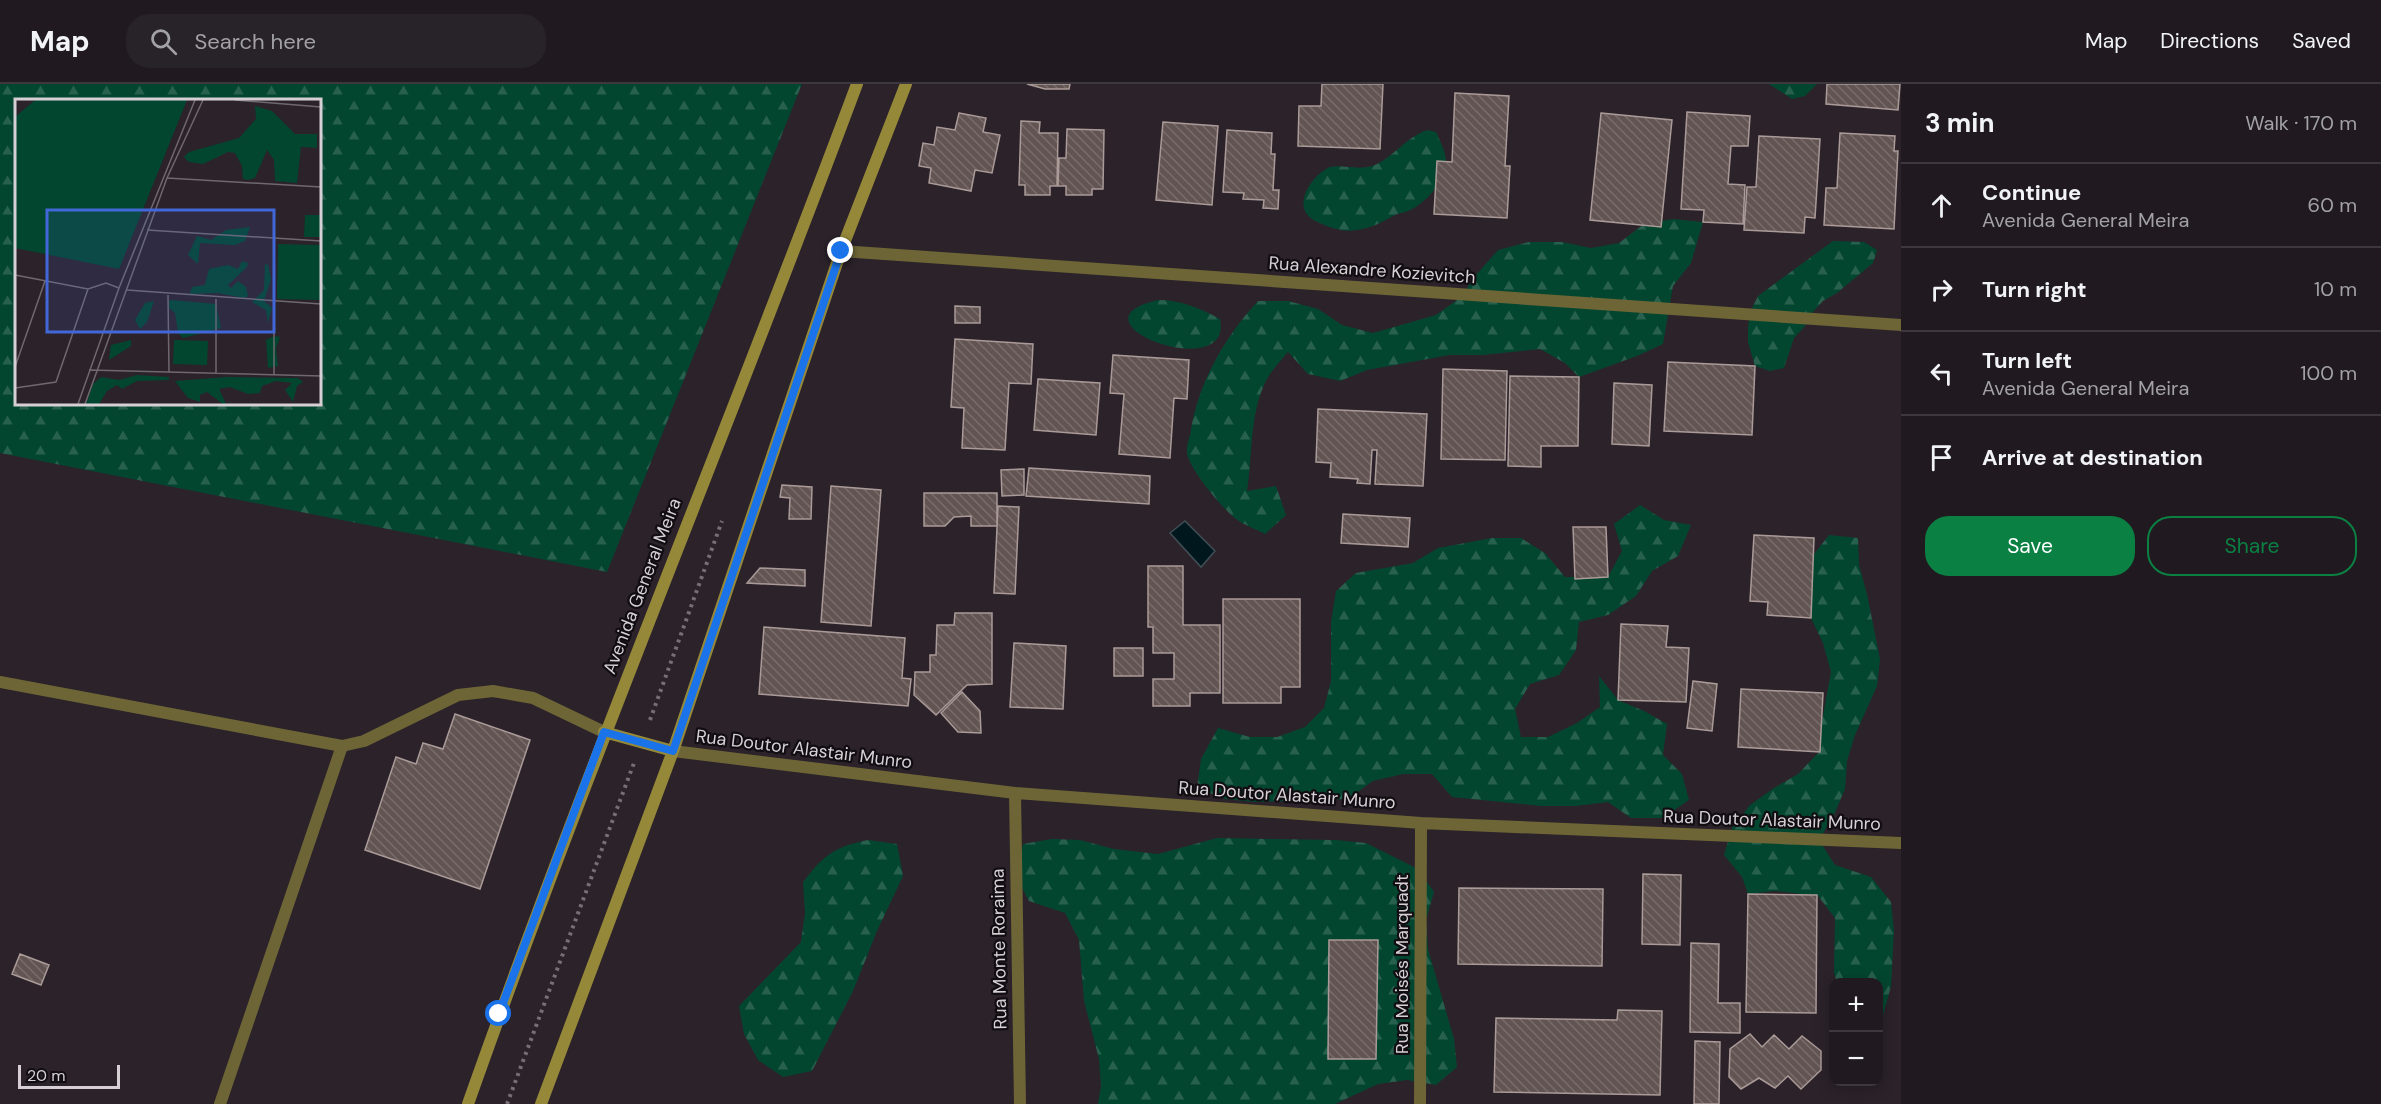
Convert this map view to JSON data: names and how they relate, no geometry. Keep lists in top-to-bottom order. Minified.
{"streets":{"main road":["Avenida General Meira"],"street":["Rua Alexandre Kozievitch","Rua Doutor Alastair Munro","Rua Monte Roraima","Rua Moisés Marquadt"]},"crossings":[["Rua Doutor Alastair Munro","Rua Monte Roraima"],["Rua Doutor Alastair Munro","Rua Moisés Marquadt"]],"scale_bar":"20 m","page":{"header":"Map","search":"Search here","nav":["Map","Directions","Saved"],"heading":["3 min","Walk · 170 m"],"list":[["Continue","Avenida General Meira","60 m"],["Turn right","10 m"],["Turn left","Avenida General Meira","100 m"],"Arrive at destination"],"buttons":["Save","Share"],"map_buttons":["+","−"],"scale":"20 m"}}
